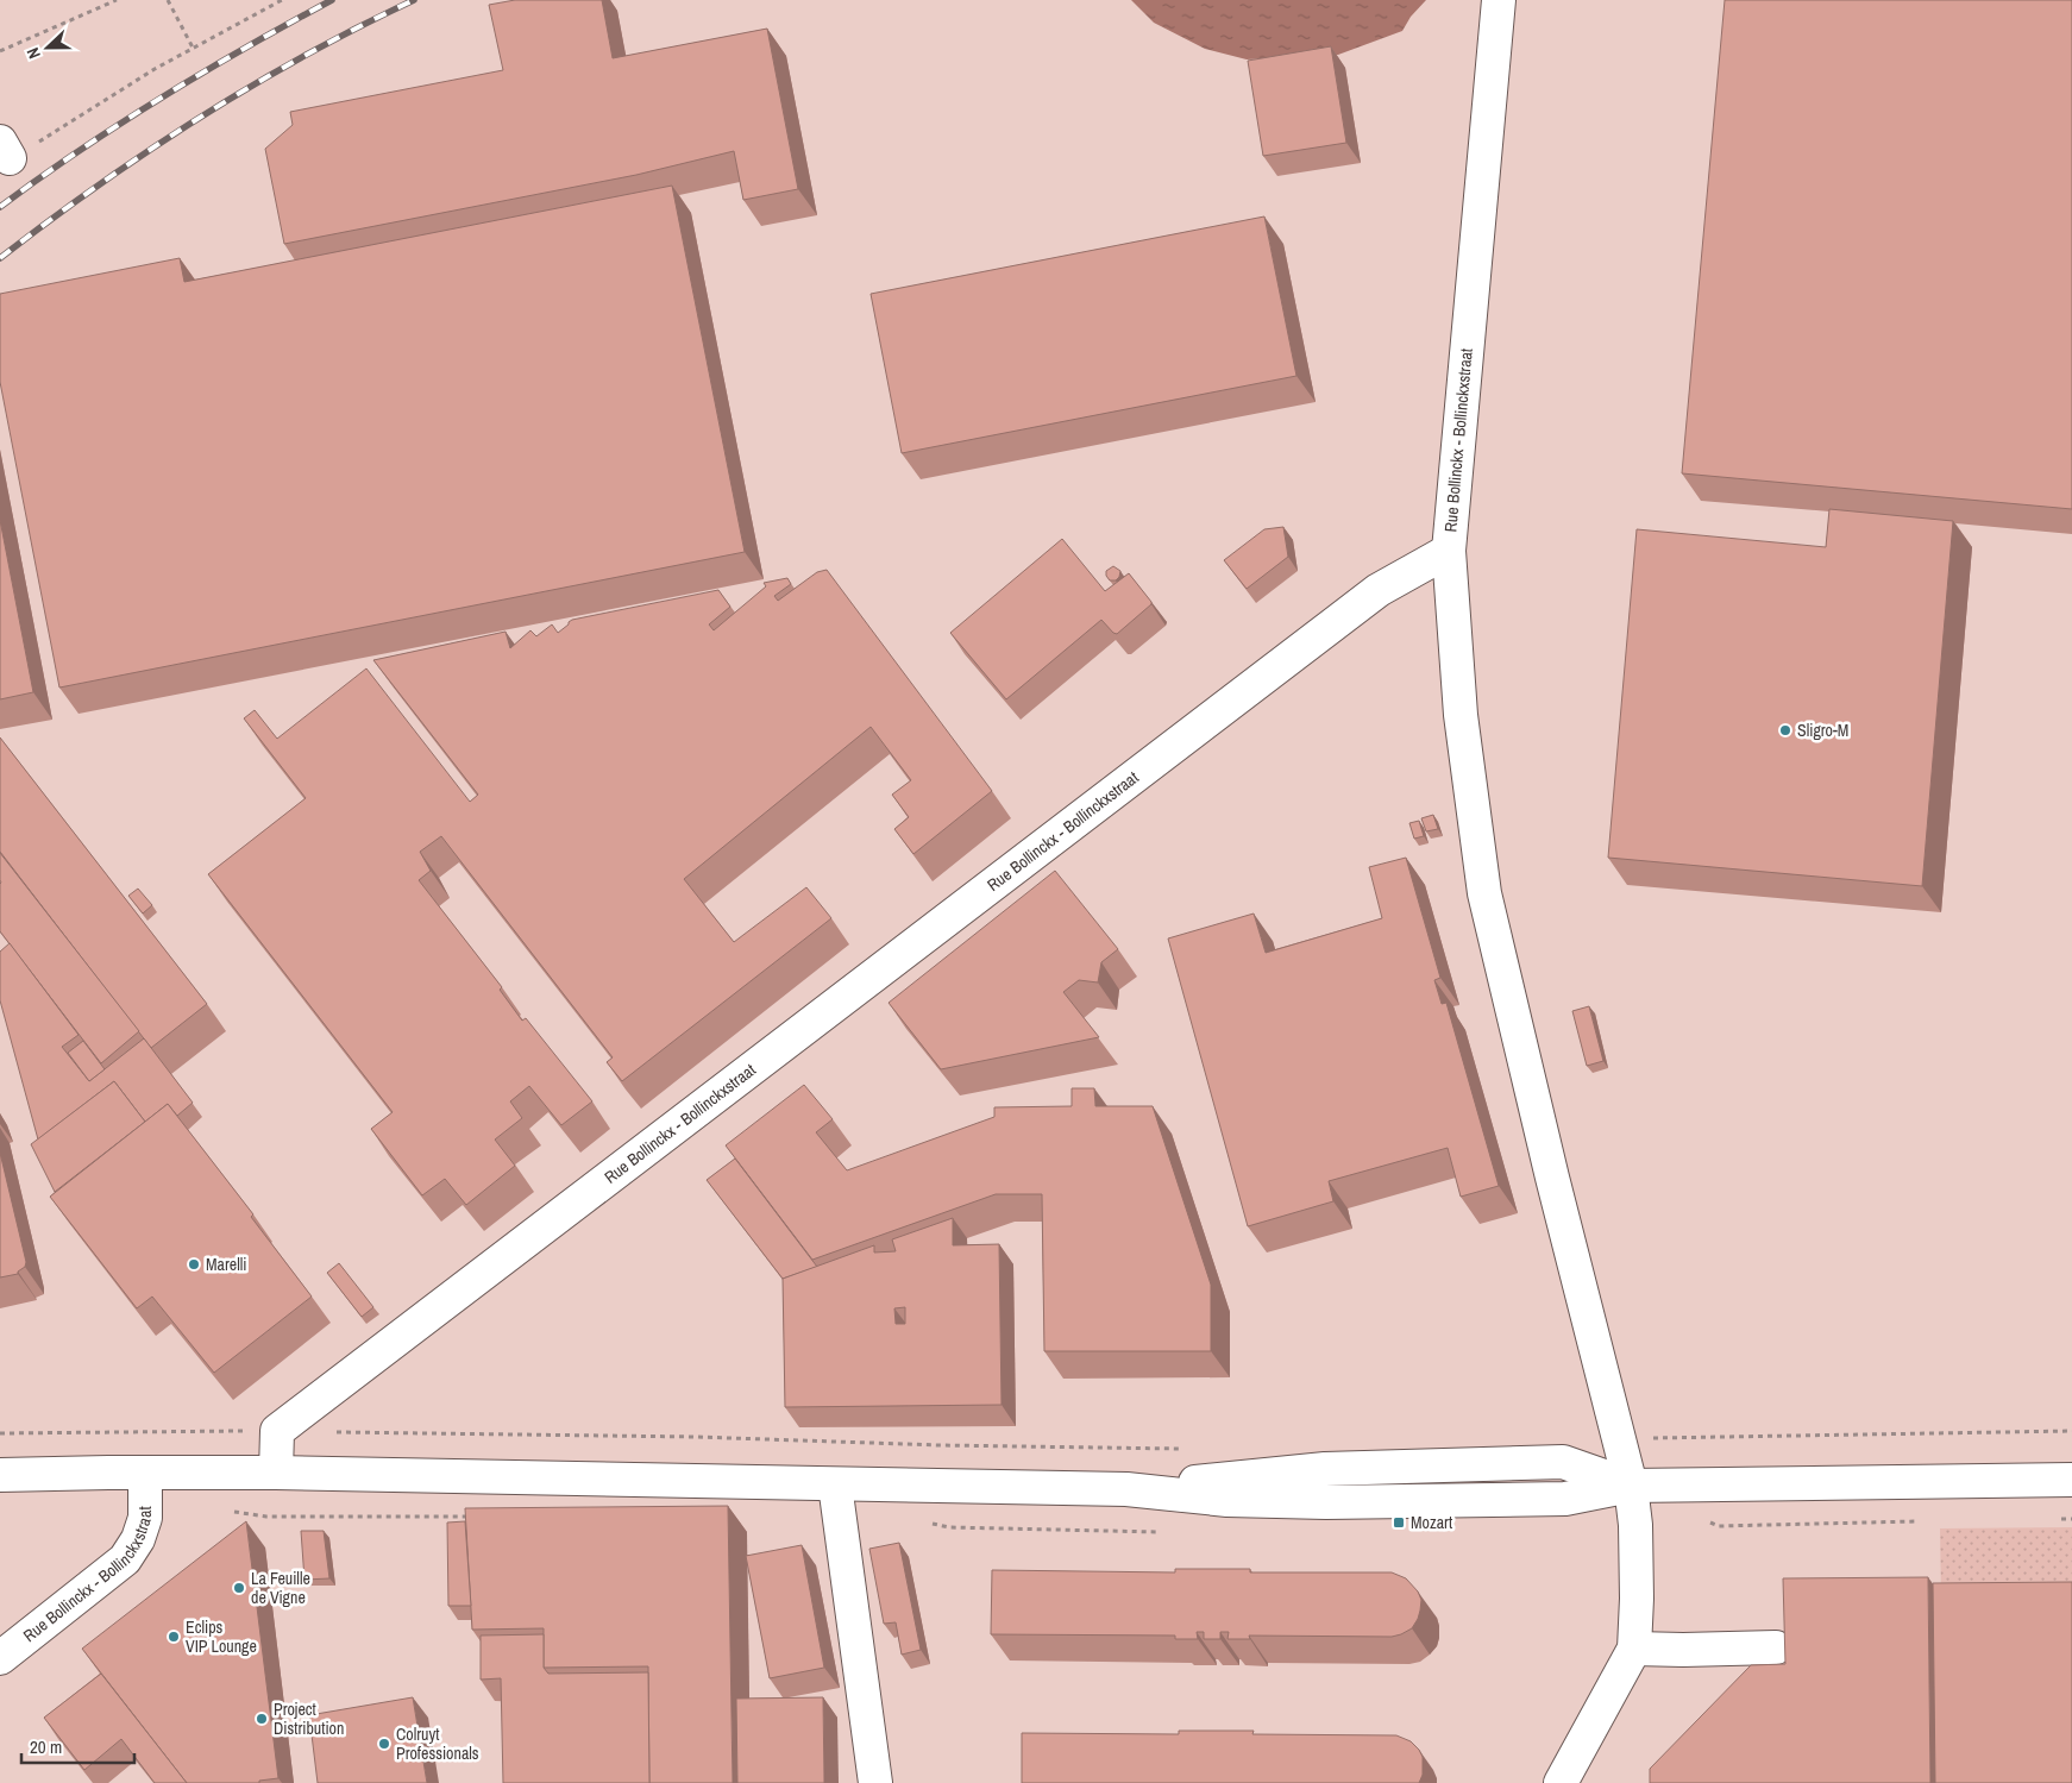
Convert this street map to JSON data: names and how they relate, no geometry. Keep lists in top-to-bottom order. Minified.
{"streets":{"street":["Rue Bollinckx - Bollinckxstraat"]},"places":{"other":["Sligro-M","Marelli","La Feuille de Vigne","Eclips VIP Lounge","Project Distribution","Colruyt Professionals"],"transit":["Mozart"]},"scale_bar":"20 m","north":"left"}
